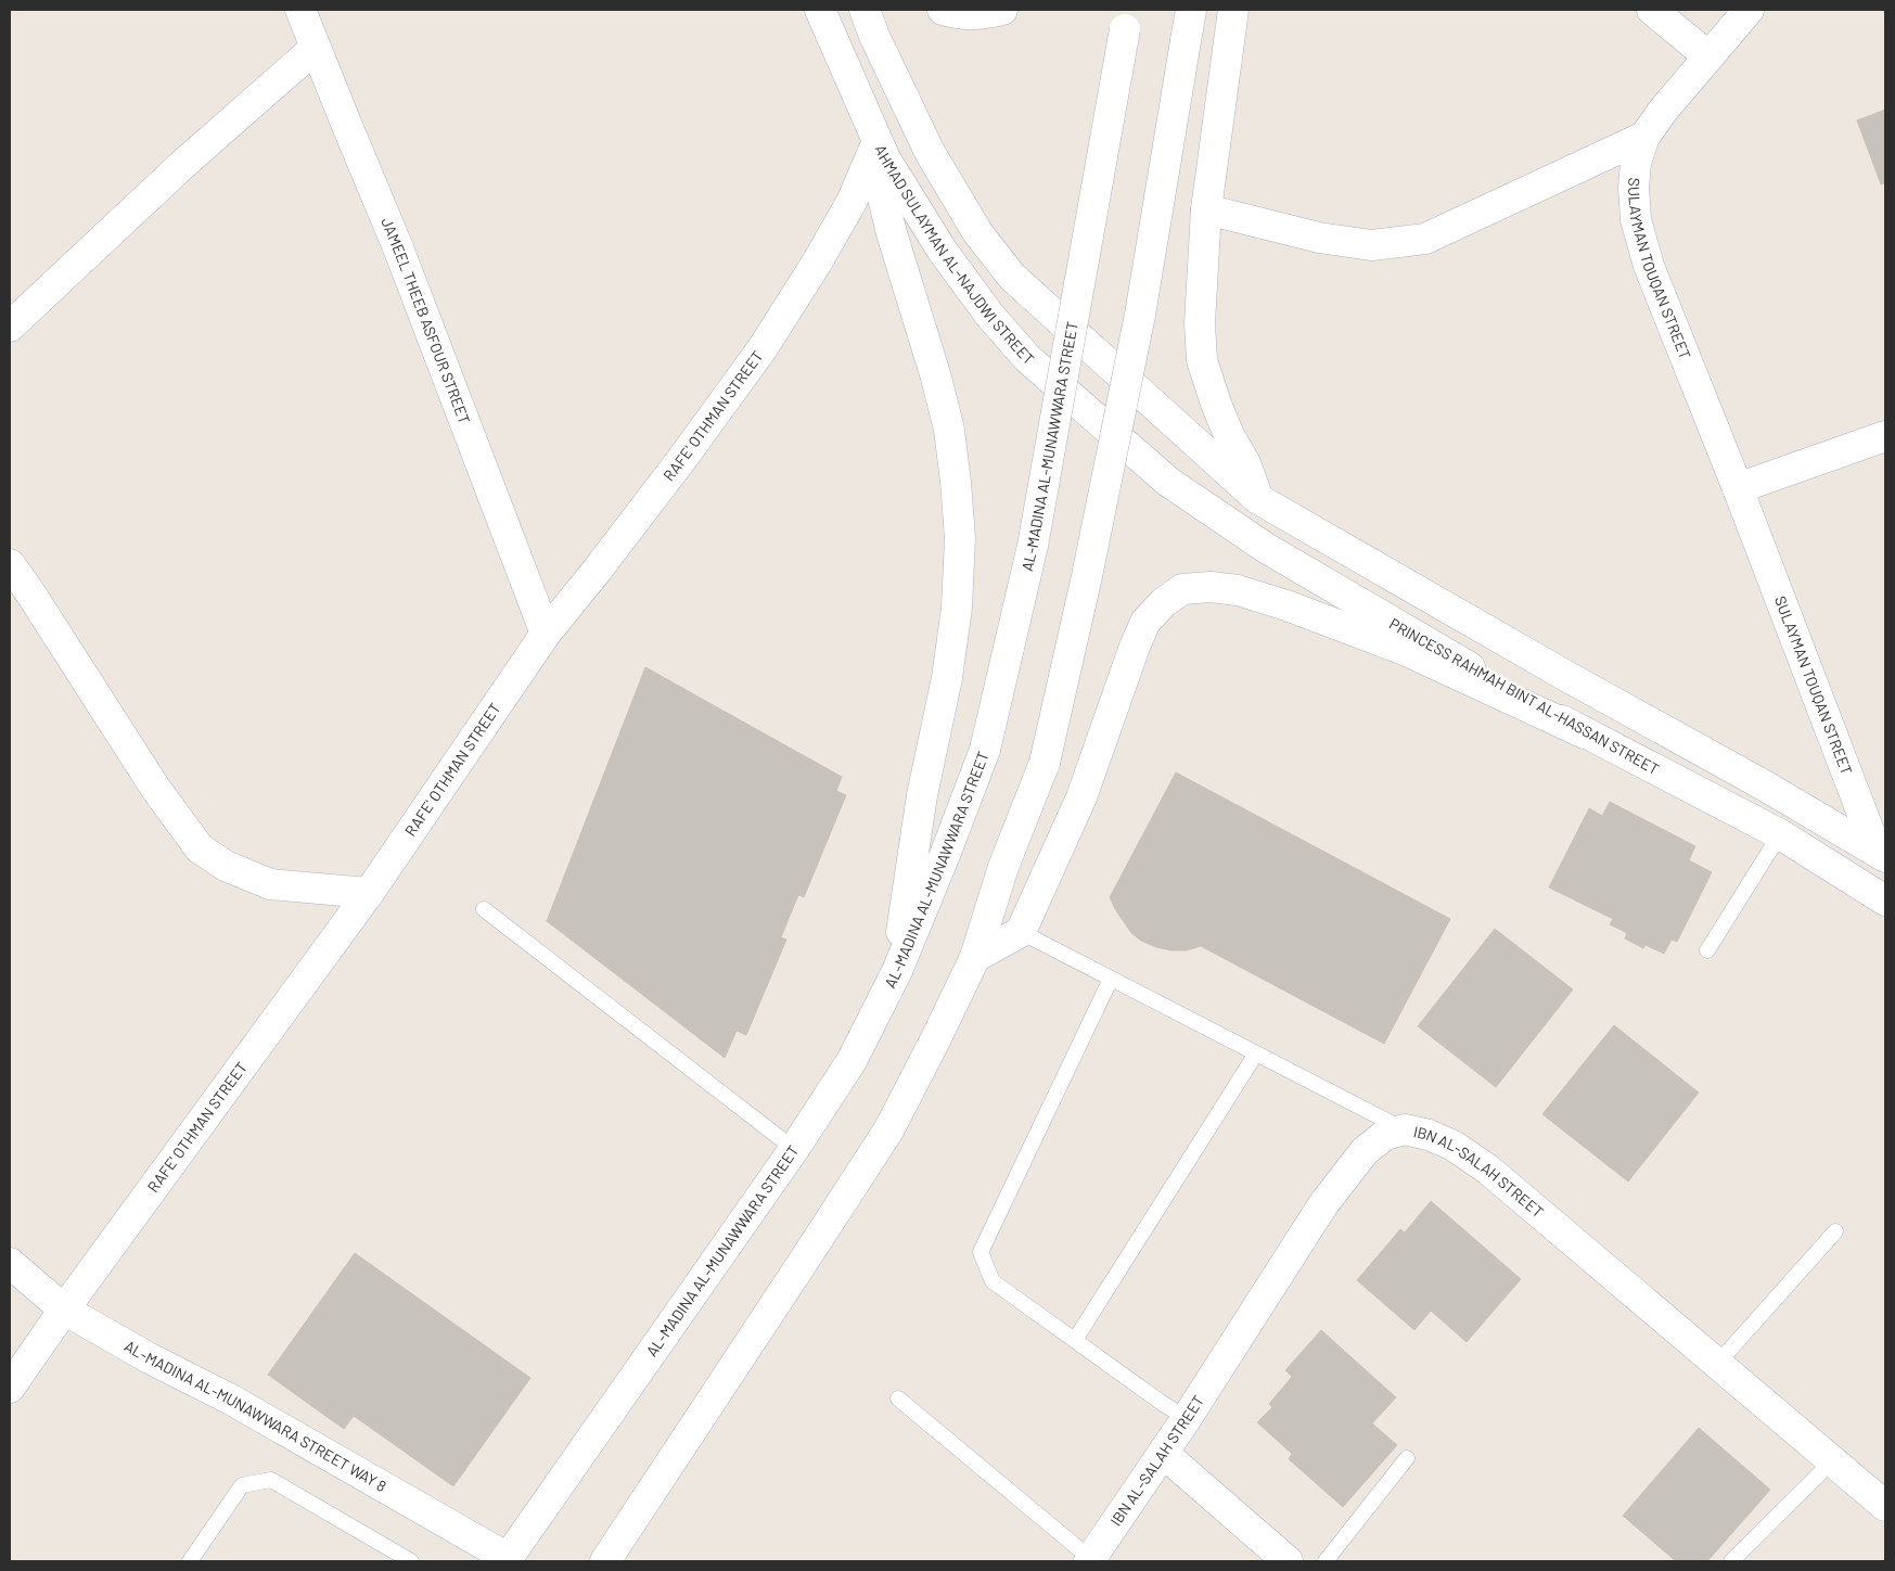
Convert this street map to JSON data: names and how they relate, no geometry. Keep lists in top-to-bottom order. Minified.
{"streets":{"street":["AHMAD SULAYMAN AL-NAJDWI STREET","SULAYMAN TOUQAN STREET","JAMEEL THEEB ASFOUR STREET","RAFE' OTHMAN STREET","AL-MADINA AL-MUNAWWARA STREET","PRINCESS RAHMAH BINT AL-HASSAN STREET","IBN AL-SALAH STREET","AL-MADINA AL-MUNAWWARA STREET WAY 8"]},"crossings":[["AHMAD SULAYMAN AL-NAJDWI STREET","RAFE' OTHMAN STREET"],["AHMAD SULAYMAN AL-NAJDWI STREET","PRINCESS RAHMAH BINT AL-HASSAN STREET"],["JAMEEL THEEB ASFOUR STREET","RAFE' OTHMAN STREET"],["RAFE' OTHMAN STREET","AL-MADINA AL-MUNAWWARA STREET WAY 8"],["AL-MADINA AL-MUNAWWARA STREET","AL-MADINA AL-MUNAWWARA STREET WAY 8"]]}
